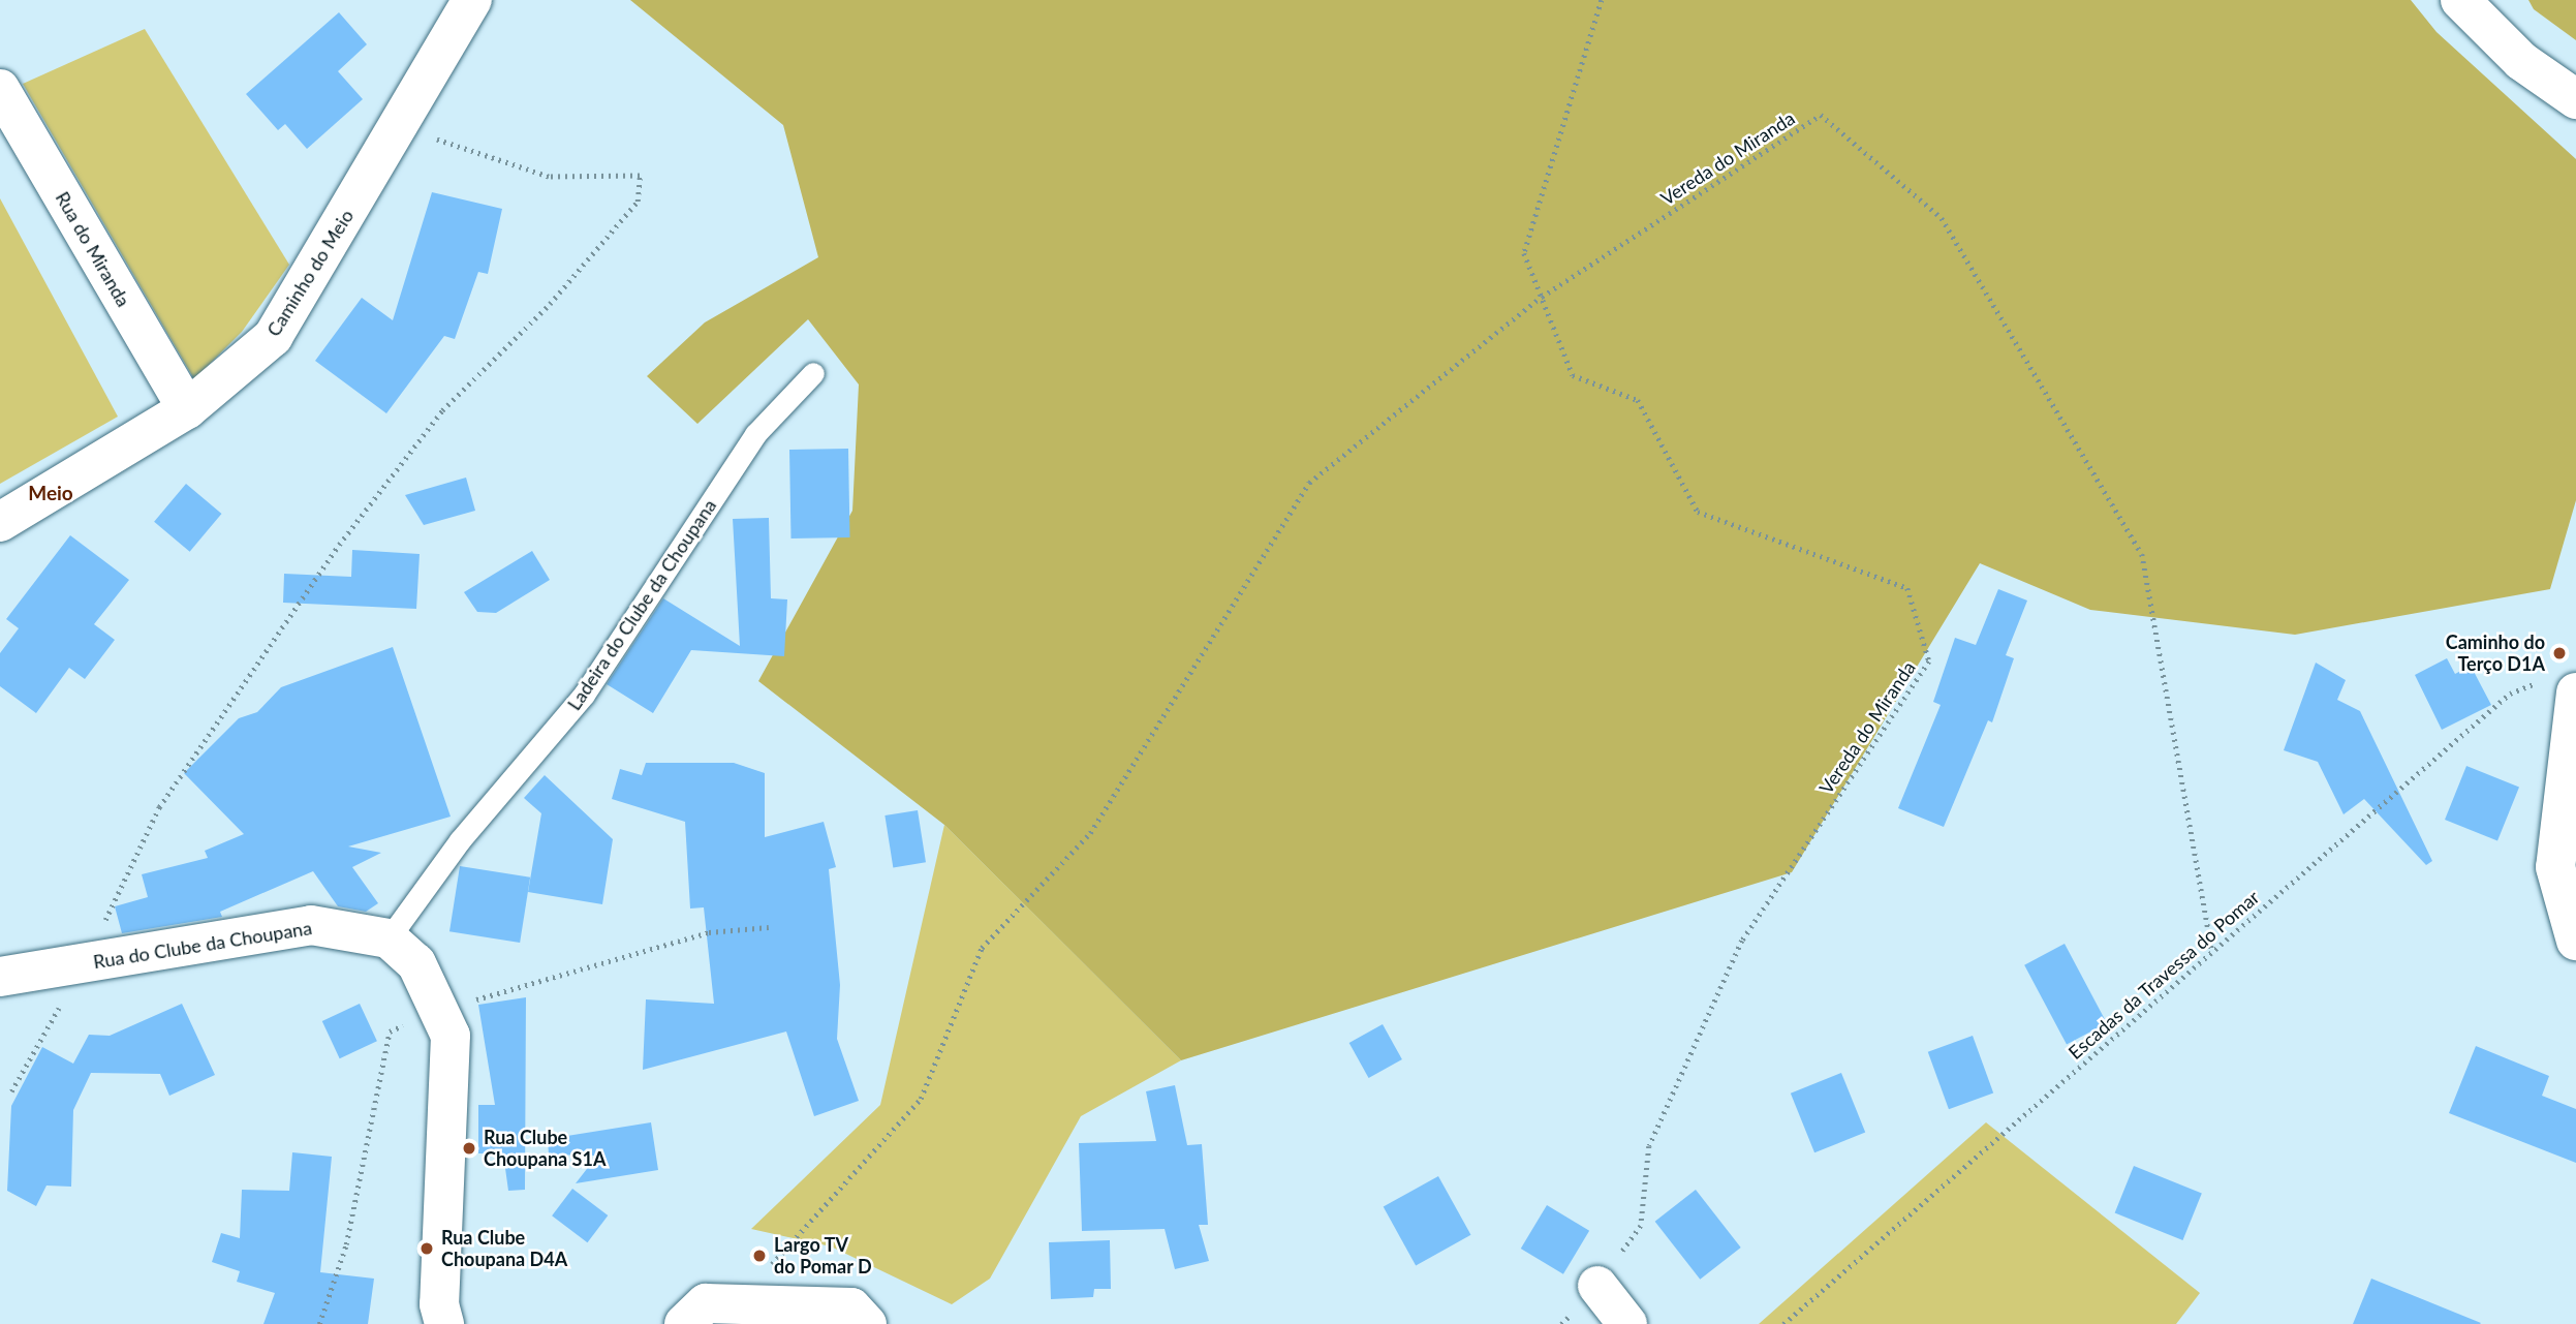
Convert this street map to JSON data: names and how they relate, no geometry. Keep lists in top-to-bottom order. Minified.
{"streets":{"street":["Rua do Miranda","Caminho do Meio","Rua do Clube da Choupana"],"lane":["Ladeira do Clube da Choupana"],"path":["Vereda do Miranda","Escadas da Travessa do Pomar"]},"crossings":[["Vereda do Miranda","Escadas da Travessa do Pomar"],["Rua do Miranda","Caminho do Meio"],["Ladeira do Clube da Choupana","Rua do Clube da Choupana"]],"districts":["Meio"],"places":["Caminho do Terço D1A","Rua Clube Choupana S1A","Rua Clube Choupana D4A","Largo TV do Pomar D"]}
